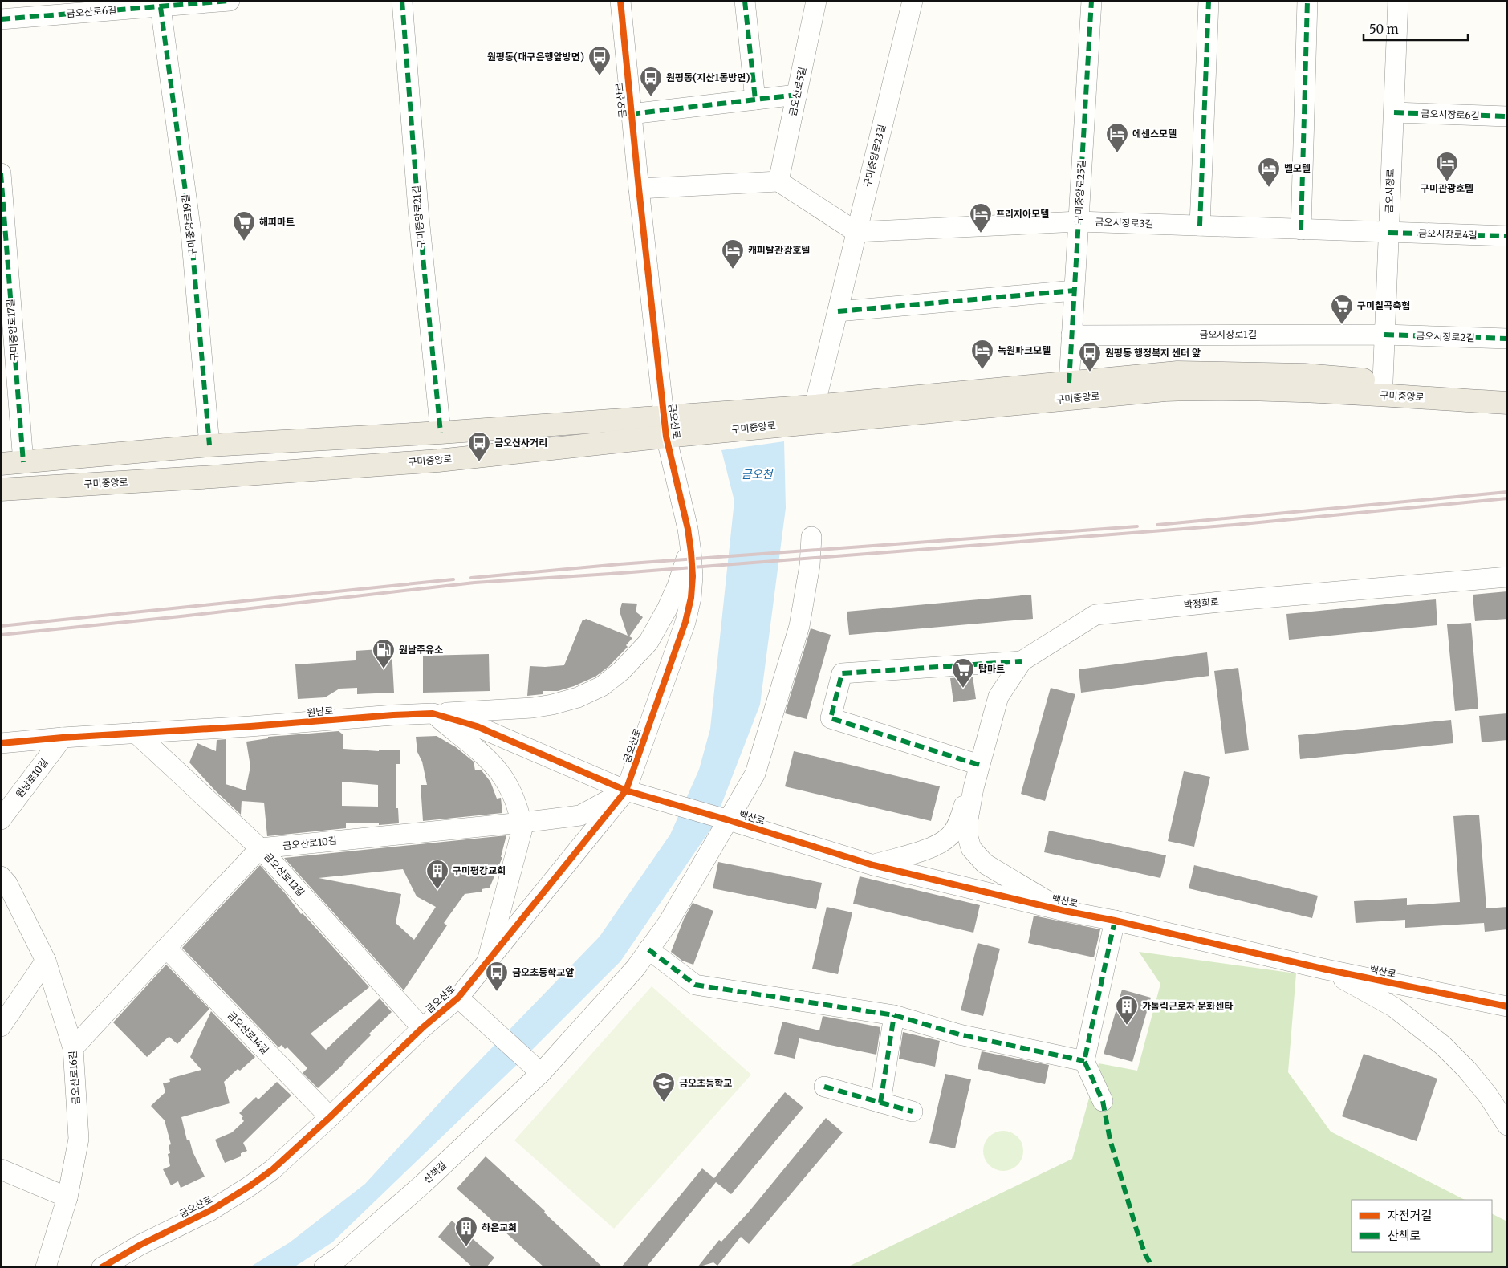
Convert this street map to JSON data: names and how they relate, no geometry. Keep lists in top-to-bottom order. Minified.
{"streets":{"main road":["구미중앙로"],"street":["금오산로6길","금오산로5길","금오산로","금오시장로6길","구미중앙로23길","금오시장로","구미중앙로25길","구미중앙로21길","금오시장로3길","구미중앙로19길","금오시장로4길","구미중앙로17길","금오시장로1길","금오시장로2길","박정희로","원남로","원남로10길","백산로","금오산로10길","금오산로12길","금오산로14길","금오산로16길","산책길"]},"crossings":[["금오산로6길","구미중앙로19길"],["금오산로5길","금오산로"],["금오산로","구미중앙로"],["금오산로","원남로"],["금오산로","백산로"],["금오산로","금오산로10길"],["금오산로","금오산로12길"],["금오산로","금오산로14길"],["금오시장로6길","금오시장로"],["구미중앙로23길","금오시장로3길"],["구미중앙로23길","구미중앙로"],["금오시장로","금오시장로3길"],["금오시장로","금오시장로4길"],["금오시장로","금오시장로1길"],["금오시장로","금오시장로2길"],["금오시장로","구미중앙로"],["구미중앙로25길","금오시장로3길"],["구미중앙로25길","금오시장로1길"],["구미중앙로25길","구미중앙로"],["구미중앙로21길","구미중앙로"],["금오시장로3길","금오시장로4길"],["구미중앙로19길","구미중앙로"],["구미중앙로17길","구미중앙로"],["금오시장로1길","금오시장로2길"],["원남로","원남로10길"],["원남로","백산로"],["원남로","금오산로10길"],["원남로","금오산로12길"],["백산로","금오산로10길"],["백산로","산책길"],["금오산로10길","금오산로12길"]],"water":["금오천"],"places":{"bus stop":["원평동(대구은행앞방면)","원평동(지산1동방면)","원평동 행정복지 센터 앞","금오산사거리","금오초등학교앞"],"hotel":["에센스모텔","구미관광호텔","벨모텔","프리지아모텔","캐피탈관광호텔","녹원파크모텔"],"supermarket":["해피마트","구미칠곡축협","탑마트"],"fuel station":["원남주유소"],"building":["구미평강교회","가톨릭근로자 문화센타","하은교회"],"school or university":["금오초등학교"]},"legend":["자전거길","산책로"],"scale_bar":"50 m"}
